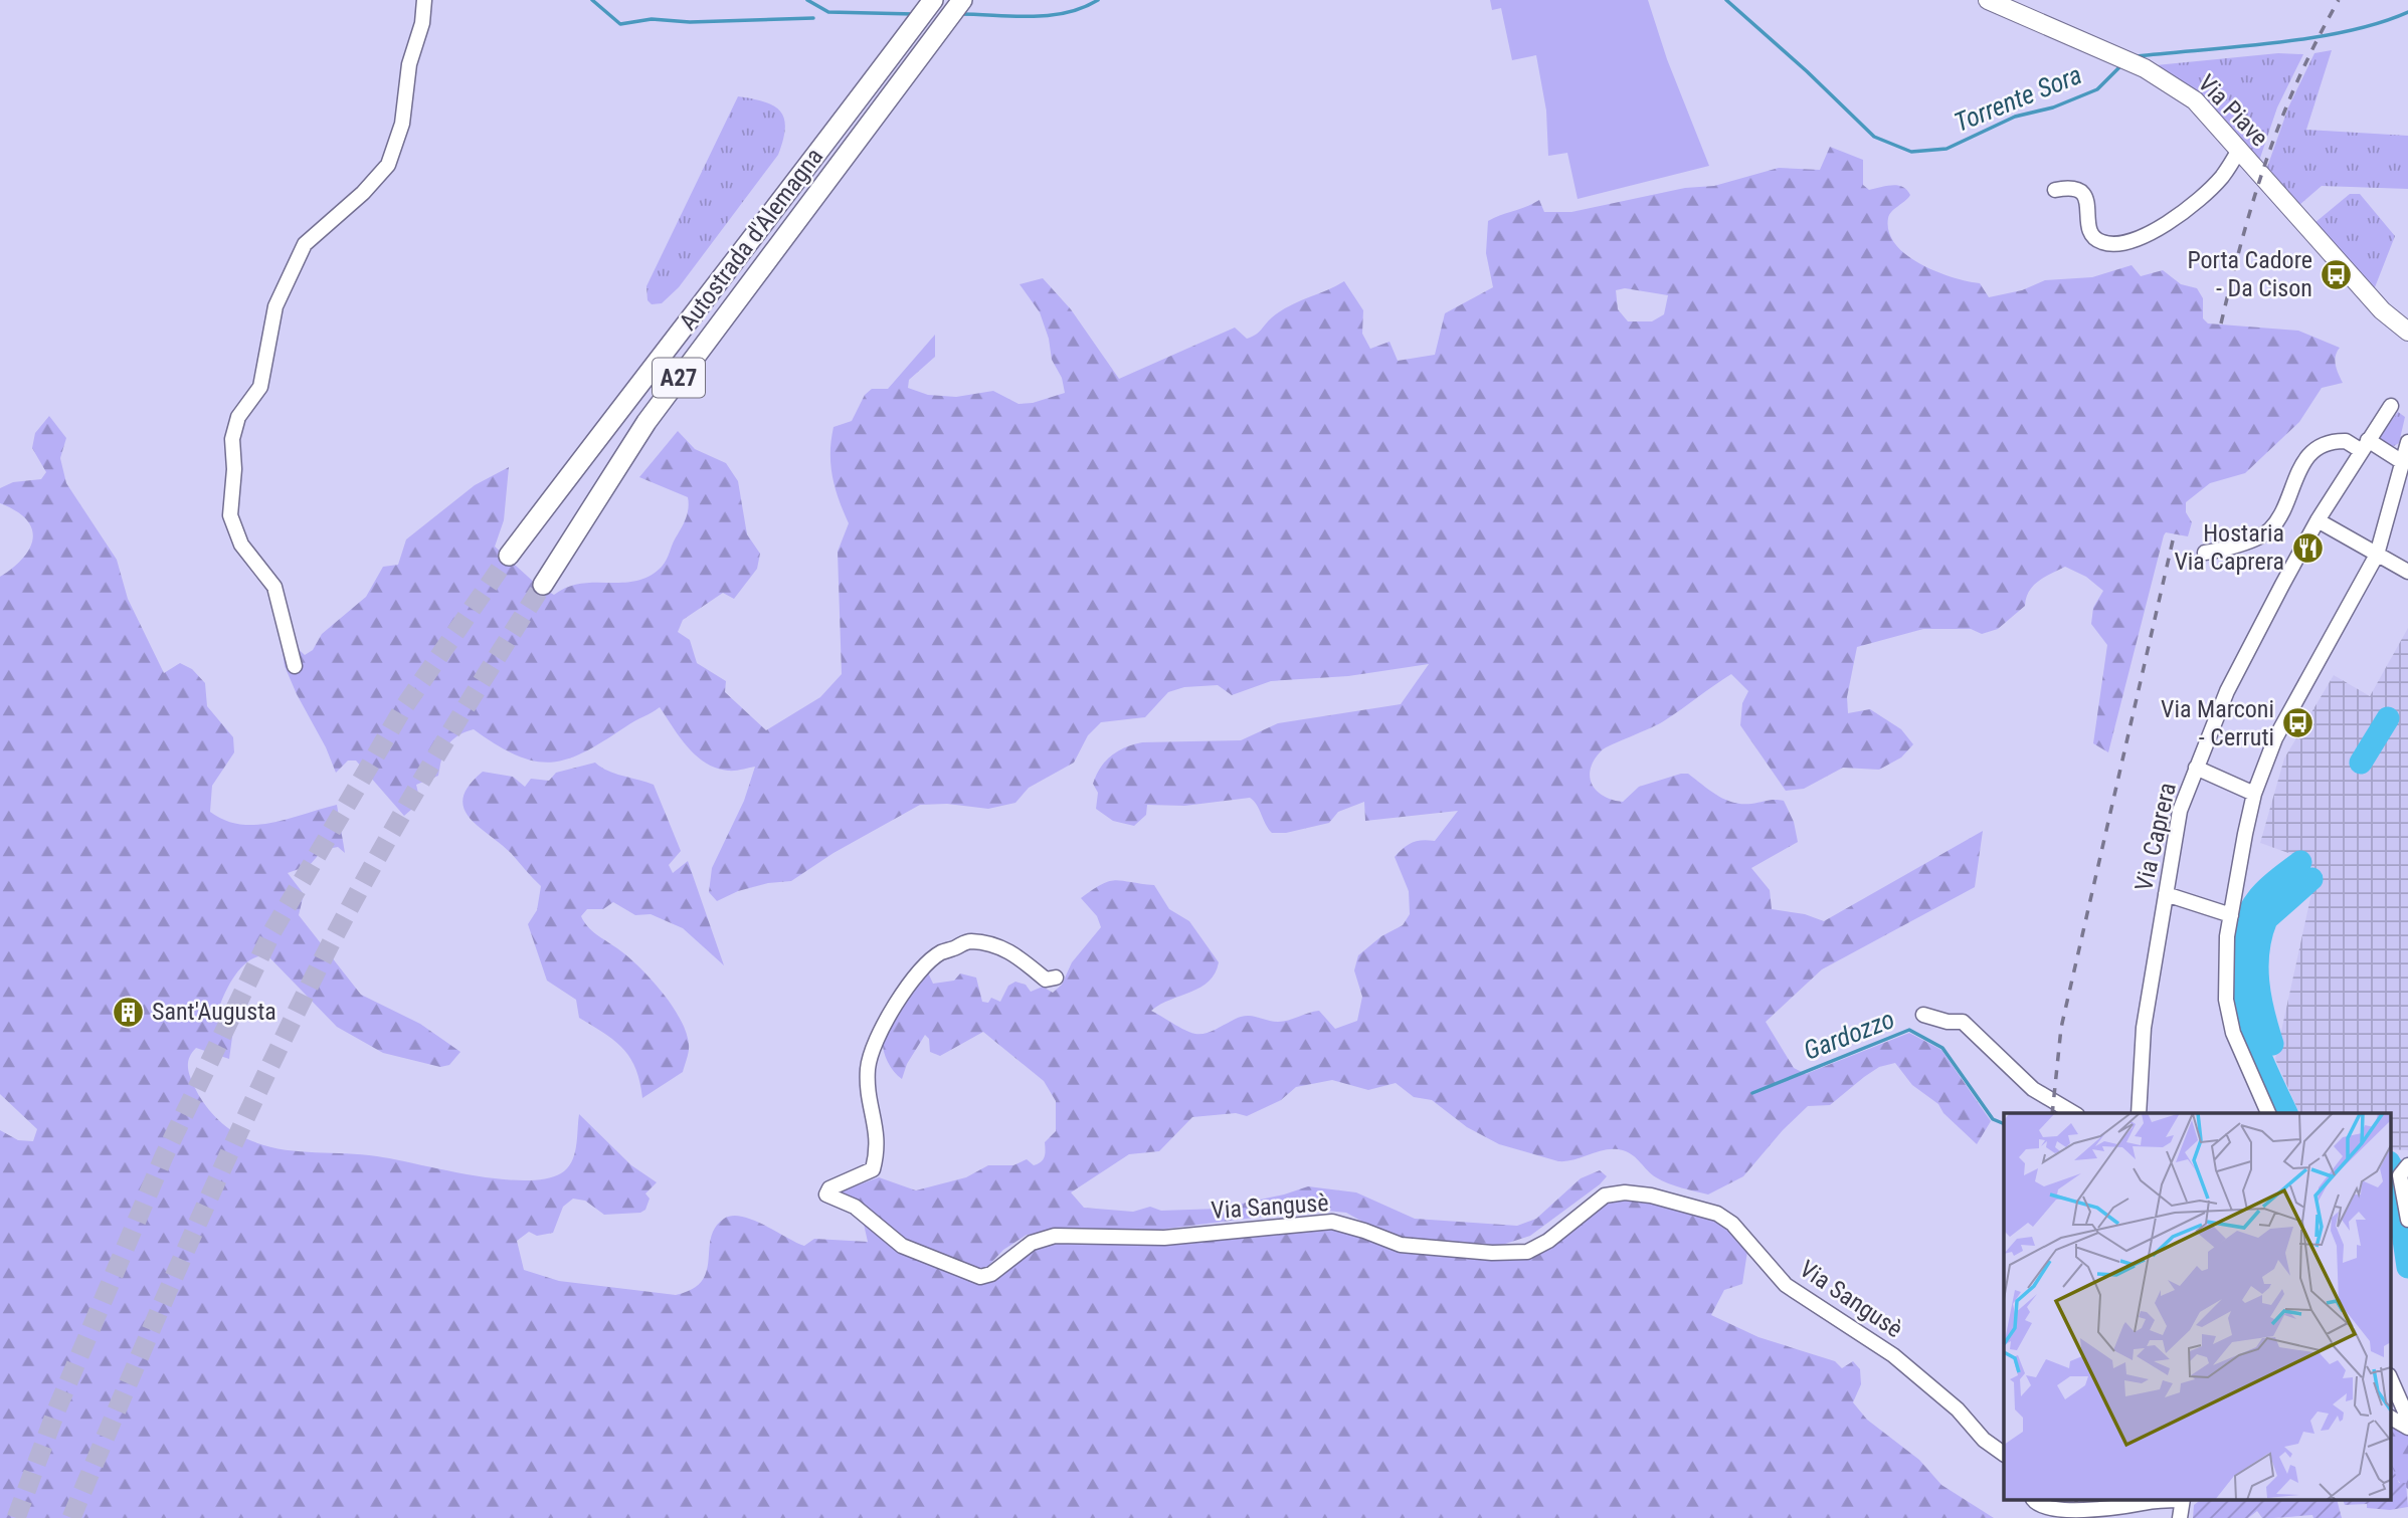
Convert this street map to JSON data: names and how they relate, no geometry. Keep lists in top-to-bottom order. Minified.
{"streets":{"highway":["Autostrada d'Alemagna","A27"],"main road":["Via Piave"],"street":["Via Caprera","Via Sangusè"]},"water":["Torrente Sora","Gardozzo"],"places":{"bus stop":["Porta Cadore - Da Cison","Via Marconi - Cerruti"],"restaurant":["Hostaria Via Caprera"],"building":["Sant'Augusta"]}}
